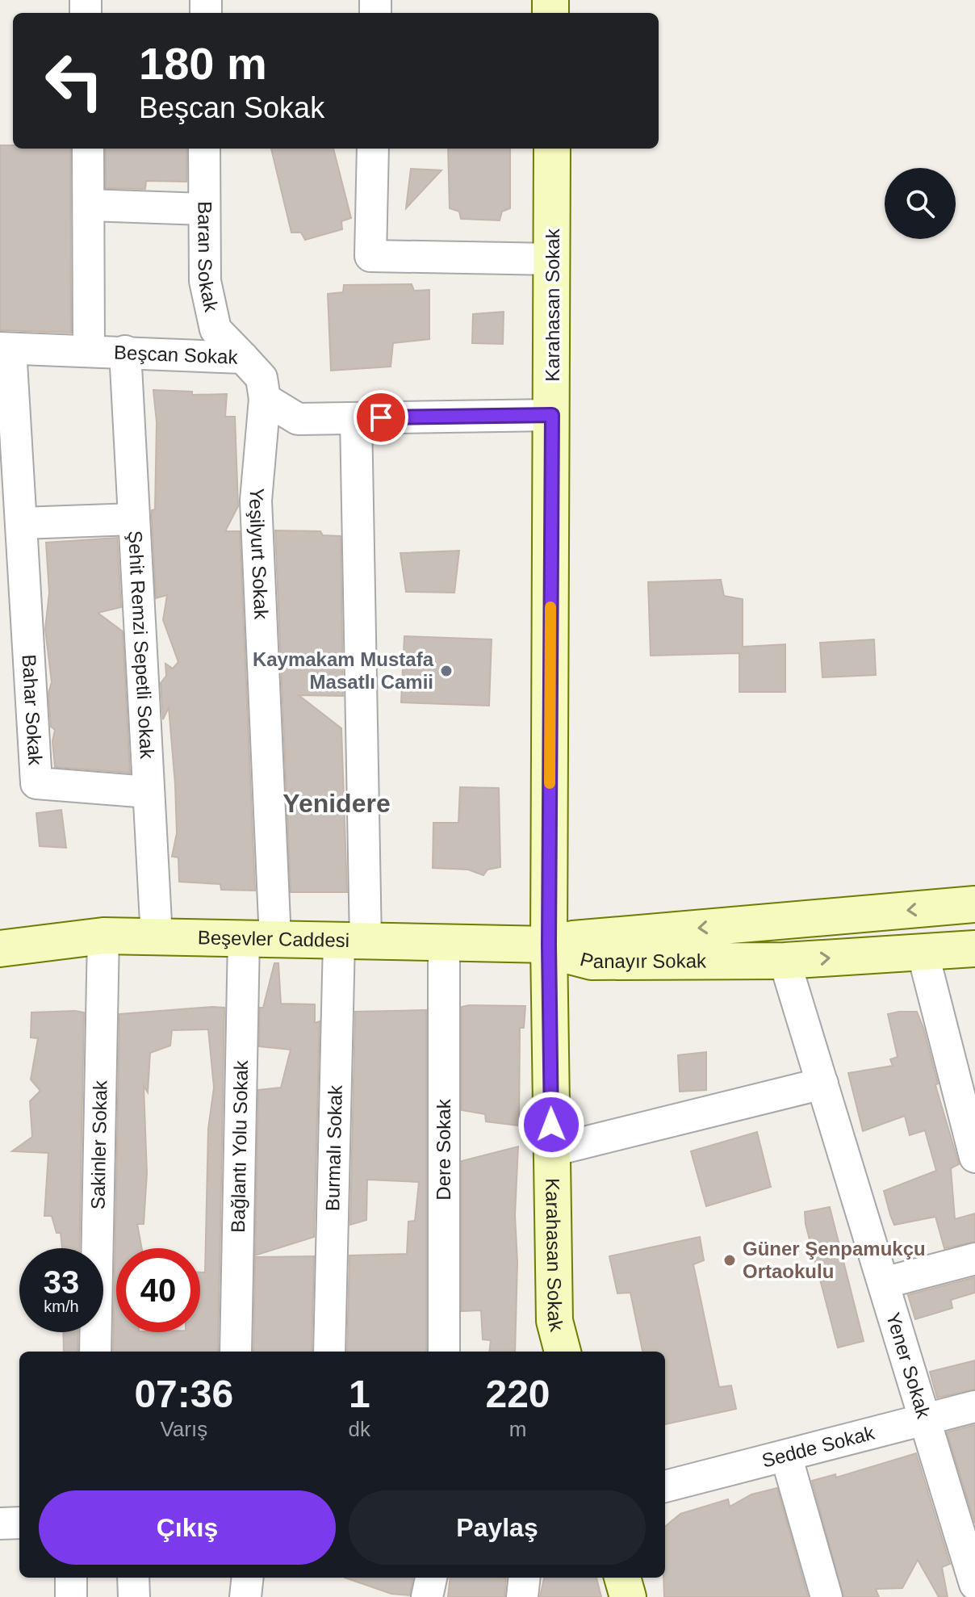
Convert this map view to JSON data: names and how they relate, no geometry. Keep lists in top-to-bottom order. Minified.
{"streets":{"street":["Baran Sokak","Karahasan Sokak","Beşcan Sokak","Yeşilyurt Sokak","Şehit Remzi Sepetli Sokak","Bahar Sokak","Beşevler Caddesi","Panayır Sokak","Sakinler Sokak","Bağlantı Yolu Sokak","Burmalı Sokak","Dere Sokak","Yener Sokak","Sedde Sokak"]},"crossings":[["Baran Sokak","Beşcan Sokak"],["Karahasan Sokak","Beşevler Caddesi"],["Karahasan Sokak","Panayır Sokak"],["Beşcan Sokak","Yeşilyurt Sokak"],["Beşcan Sokak","Şehit Remzi Sepetli Sokak"],["Beşcan Sokak","Bahar Sokak"],["Yeşilyurt Sokak","Beşevler Caddesi"],["Yeşilyurt Sokak","Bağlantı Yolu Sokak"],["Şehit Remzi Sepetli Sokak","Bahar Sokak"],["Şehit Remzi Sepetli Sokak","Beşevler Caddesi"],["Beşevler Caddesi","Panayır Sokak"],["Beşevler Caddesi","Sakinler Sokak"],["Beşevler Caddesi","Bağlantı Yolu Sokak"],["Beşevler Caddesi","Burmalı Sokak"],["Beşevler Caddesi","Dere Sokak"],["Panayır Sokak","Yener Sokak"],["Yener Sokak","Sedde Sokak"]],"districts":["Yenidere"],"places":["Kaymakam Mustafa Masatlı Camii","Güner Şenpamukçu Ortaokulu"],"page":{"turn":["180 m","Beşcan Sokak"],"speed":"33 km/h","limit":"40","eta":["07:36","Varış","1","dk","220","m"],"buttons":["Çıkış","Paylaş"]}}
